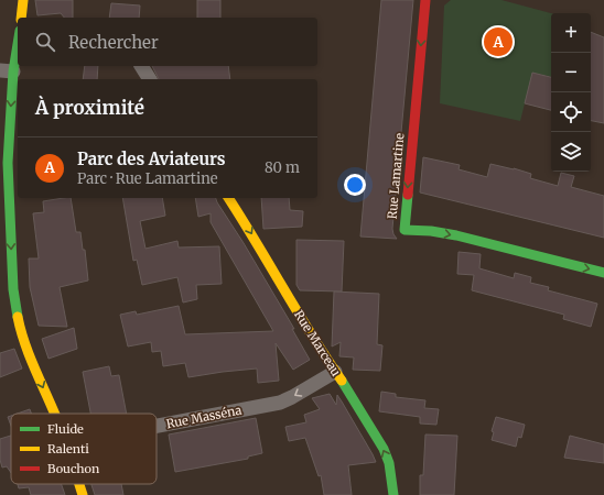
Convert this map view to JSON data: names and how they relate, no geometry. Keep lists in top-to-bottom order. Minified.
{"streets":{"street":["Rue Lamartine","Rue Marceau","Rue Masséna"]},"crossings":[["Rue Marceau","Rue Masséna"]],"one_way":["Rue Masséna"],"legend":["Fluide","Ralenti","Bouchon"],"page":{"map_buttons":["+","−"],"search":"Rechercher","pins":"A","heading":"À proximité","list":[{"mark":"A","name":"Parc des Aviateurs","note":"Parc · Rue Lamartine","value":"80 m"}]}}
